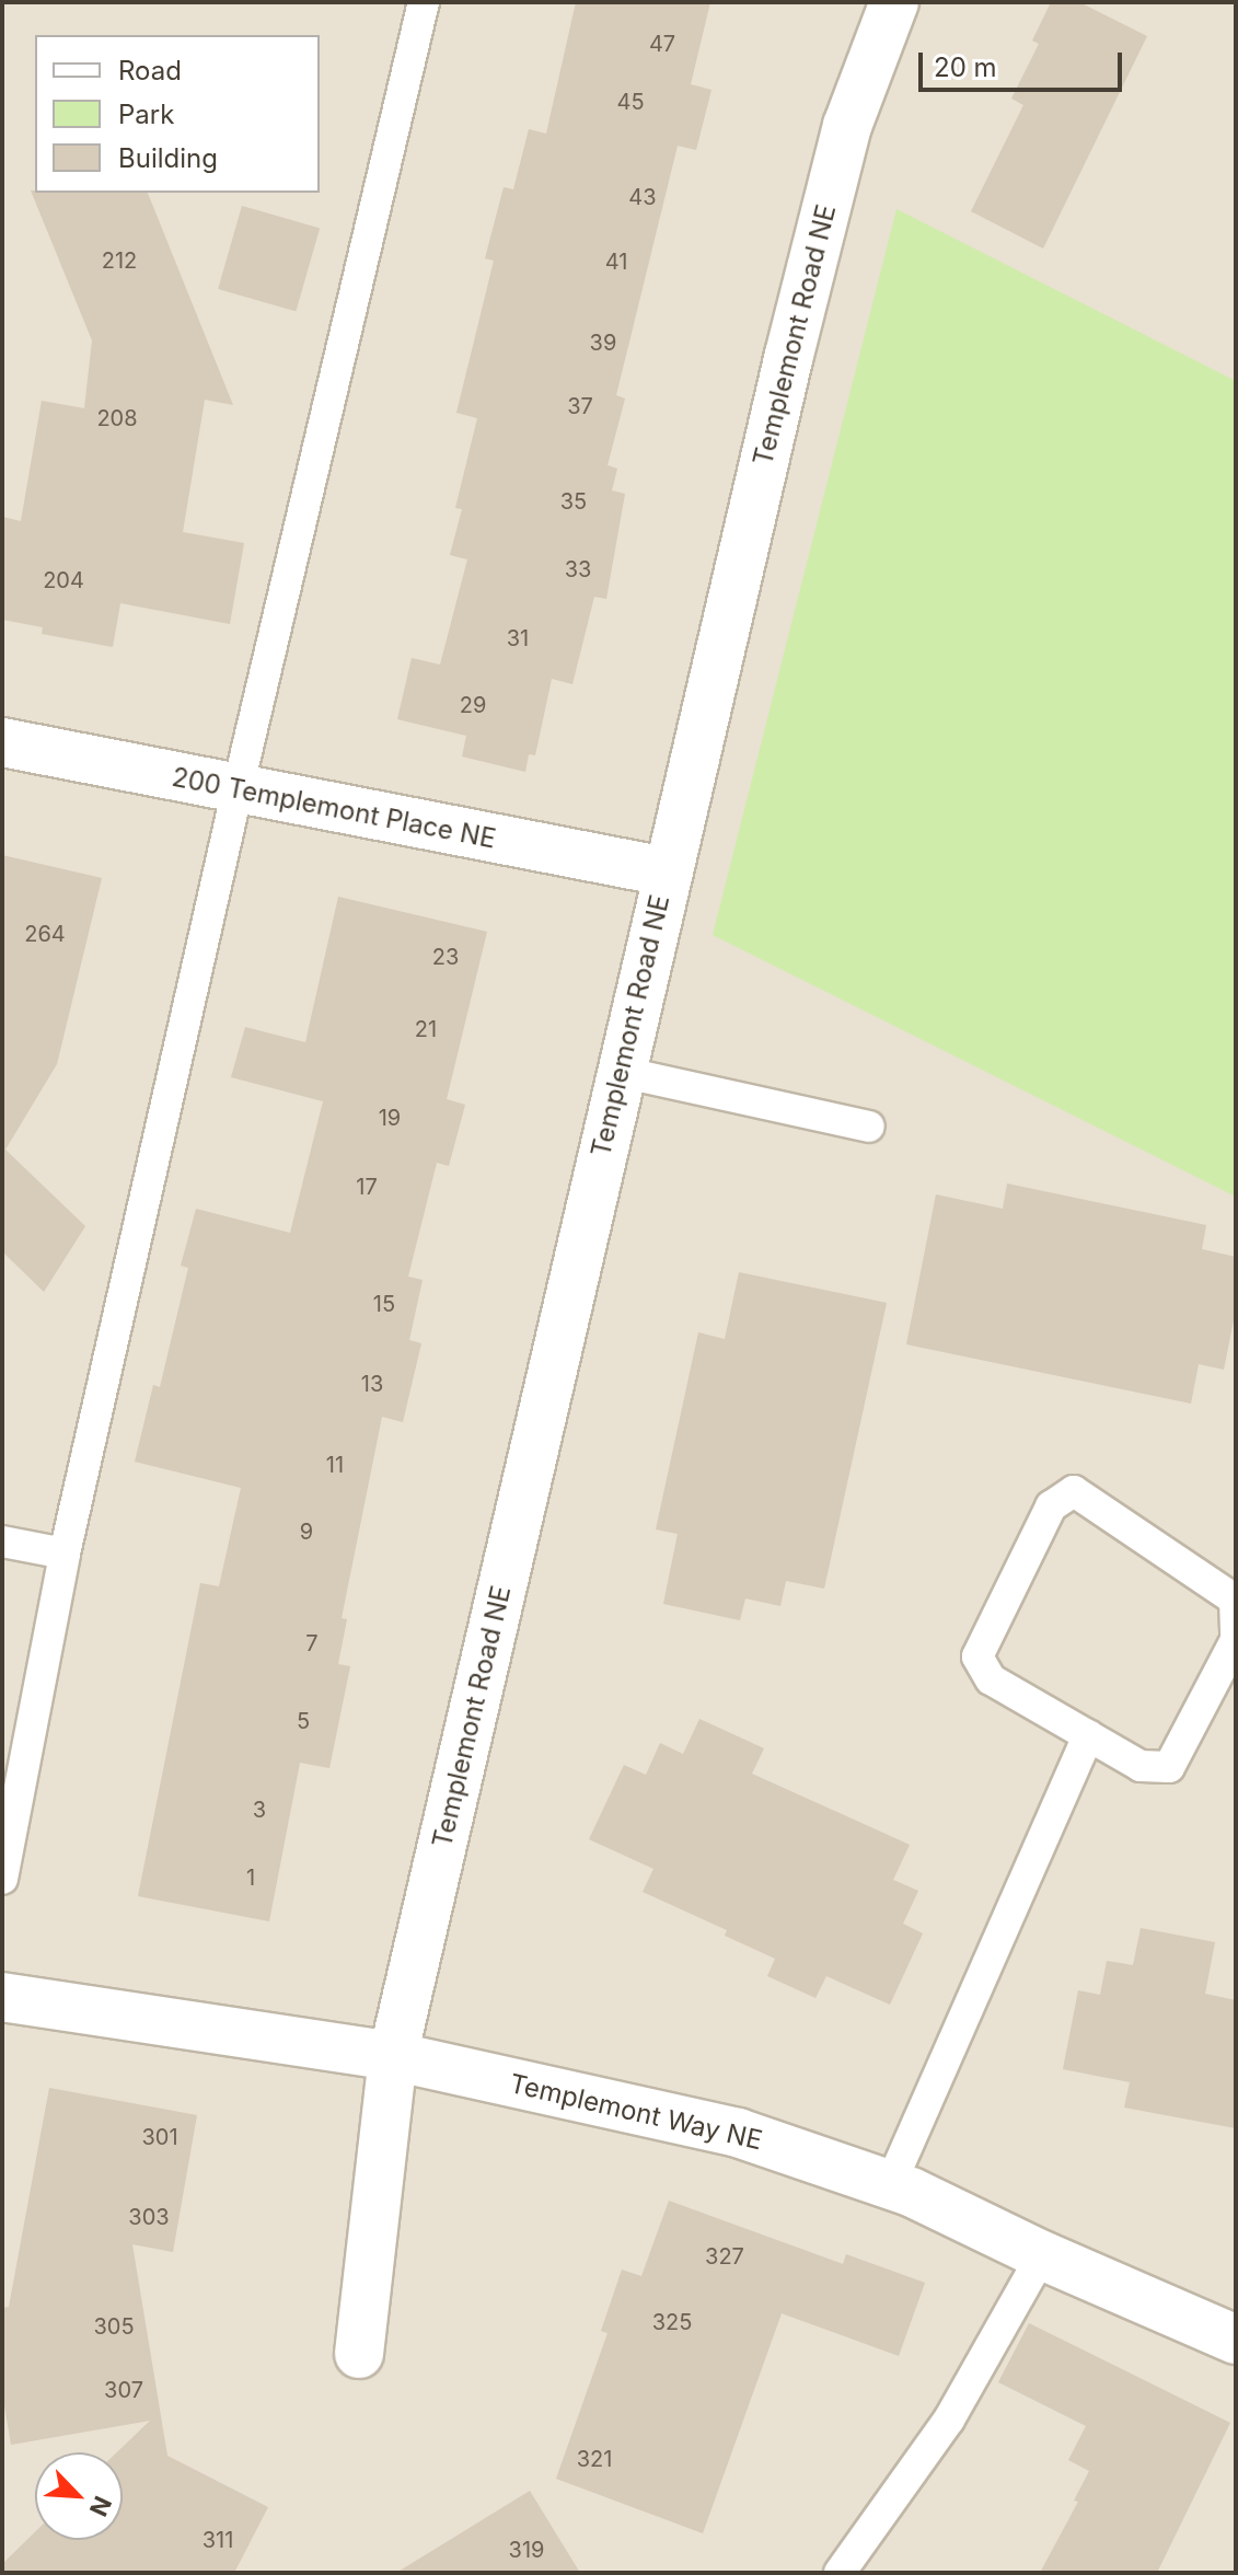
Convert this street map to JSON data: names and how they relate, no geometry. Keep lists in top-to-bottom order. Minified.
{"streets":{"street":["Templemont Road NE","200 Templemont Place NE","Templemont Way NE"]},"crossings":[["Templemont Road NE","200 Templemont Place NE"],["Templemont Road NE","Templemont Way NE"]],"house_numbers":["47","45","43","212","41","39","37","208","35","33","204","31","29","264","23","21","19","17","15","13","11","9","7","5","3","1","301","303","327","325","305","307","321","311","319"],"legend":["Road","Park","Building"],"scale_bar":"20 m","north":"bottom right"}
